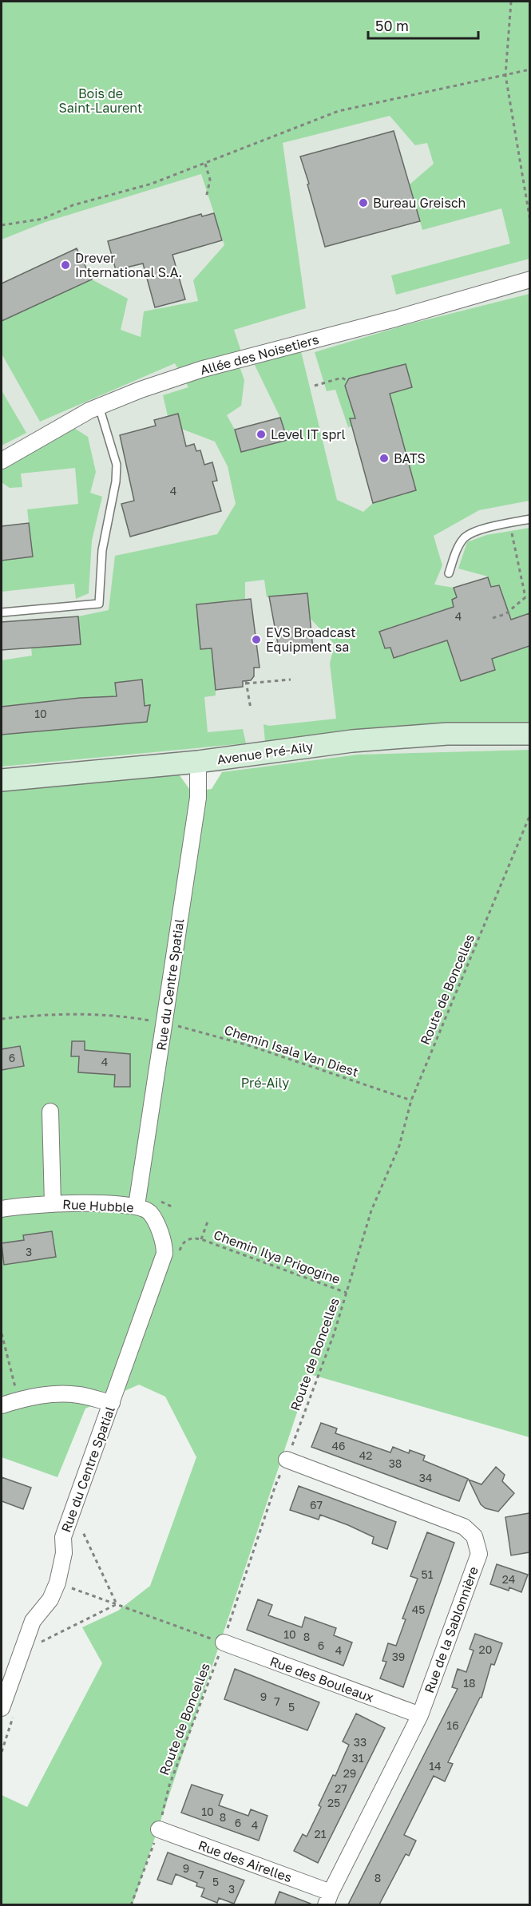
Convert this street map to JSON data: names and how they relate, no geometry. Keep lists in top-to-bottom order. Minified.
{"streets":{"street":["Allée des Noisetiers","Avenue Pré-Aily","Rue du Centre Spatial","Rue Hubble","Rue de la Sablonnière","Rue des Bouleaux","Rue des Airelles"],"path":["Route de Boncelles","Chemin Isala Van Diest","Chemin Ilya Prigogine"]},"crossings":[["Avenue Pré-Aily","Rue du Centre Spatial"],["Rue du Centre Spatial","Chemin Isala Van Diest"],["Rue du Centre Spatial","Rue Hubble"],["Route de Boncelles","Chemin Isala Van Diest"],["Route de Boncelles","Chemin Ilya Prigogine"],["Route de Boncelles","Rue de la Sablonnière"],["Route de Boncelles","Rue des Bouleaux"],["Route de Boncelles","Rue des Airelles"],["Rue de la Sablonnière","Rue des Bouleaux"],["Rue de la Sablonnière","Rue des Airelles"]],"parks":["Bois de Saint-Laurent","Pré-Aily"],"places":["Bureau Greisch","Drever International S.A.","Level IT sprl","BATS","EVS Broadcast Equipment sa"],"house_numbers":["4","4","10","6","4","3","46","42","38","34","67","51","24","45","10","8","6","20","4","39","18","9","7","5","16","33","31","14","29","27","25","10","8","6","4","21","9","7","8","5","3"],"scale_bar":"50 m"}
